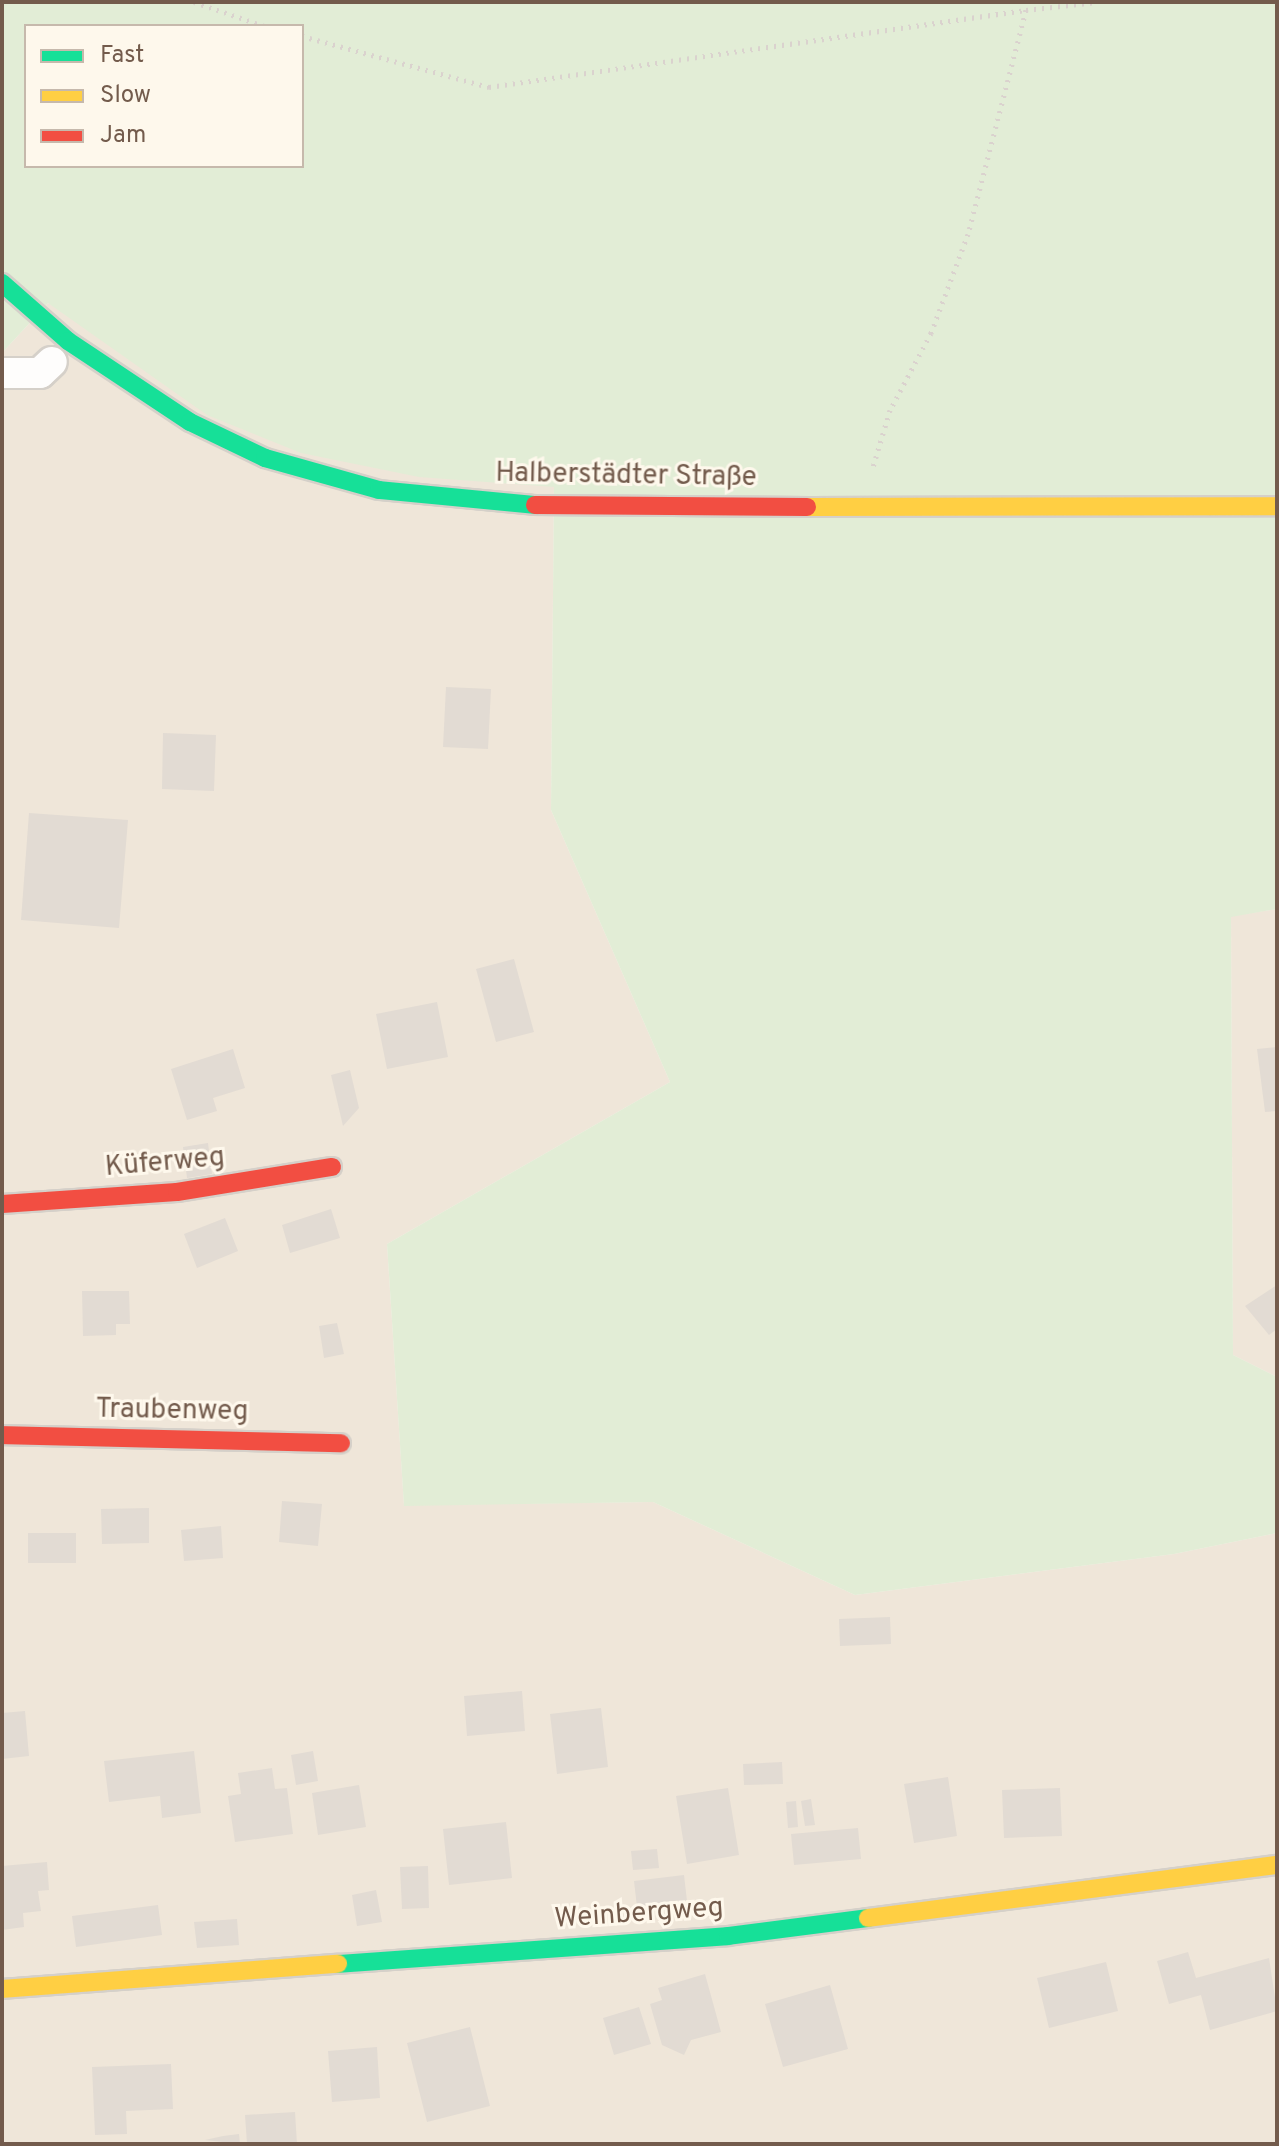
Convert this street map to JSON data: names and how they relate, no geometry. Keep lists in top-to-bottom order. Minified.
{"streets":{"street":["Halberstädter Straße","Küferweg","Traubenweg","Weinbergweg"]},"legend":["Fast","Slow","Jam"]}
